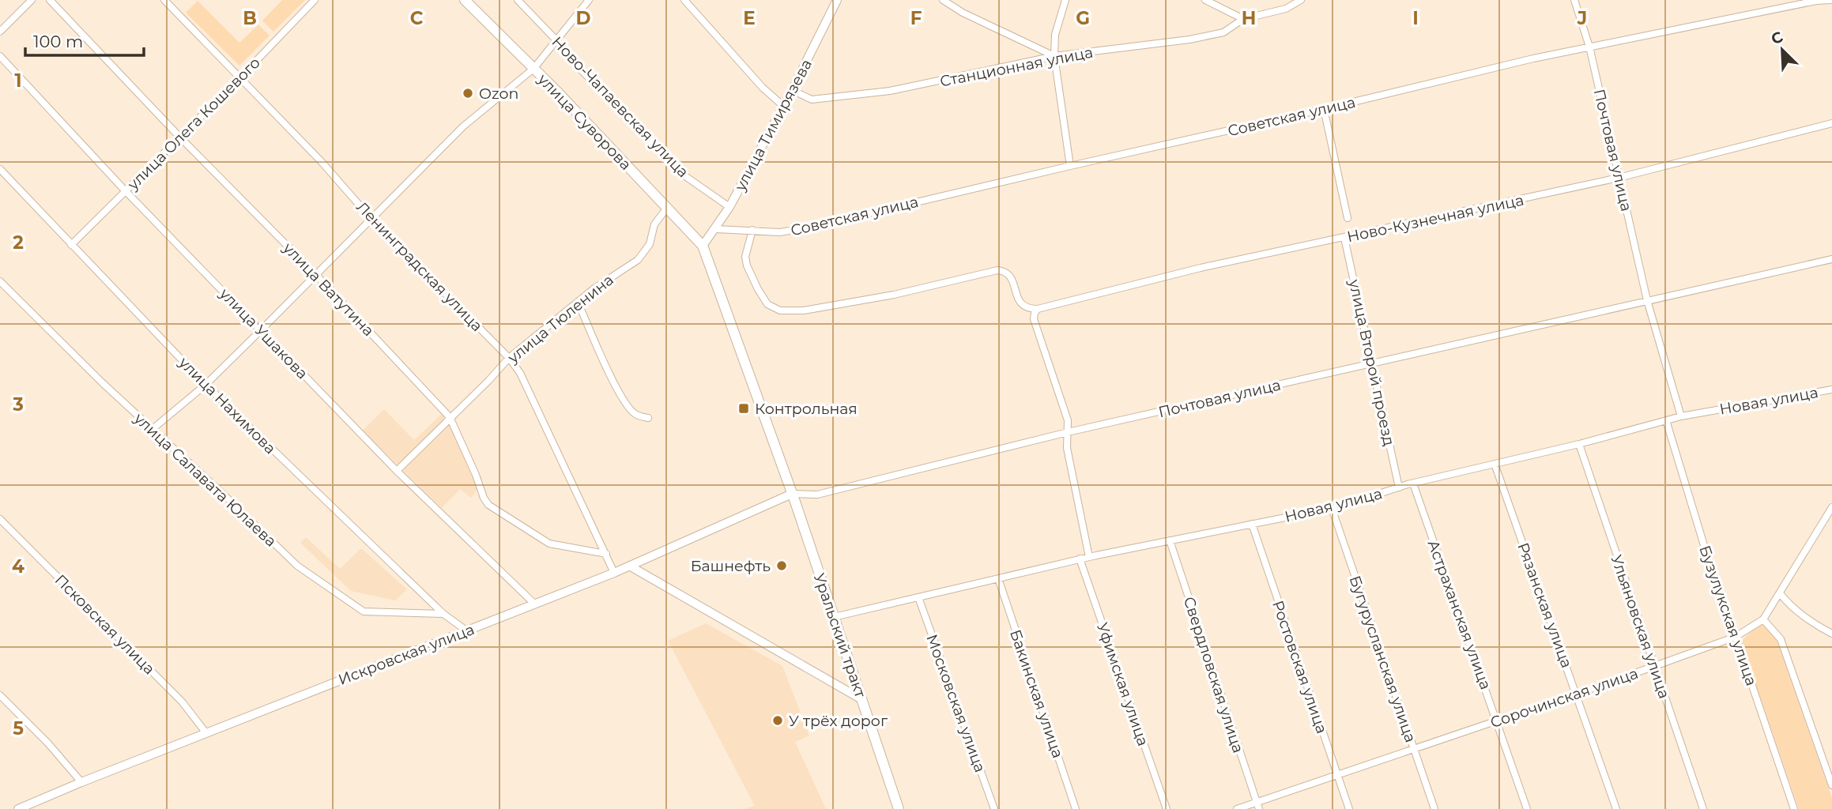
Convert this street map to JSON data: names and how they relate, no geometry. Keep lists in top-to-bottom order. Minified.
{"streets":{"main road":["улица Суворова","улица Тимирязева","Уральский тракт","Искровская улица"],"street":["Станционная улица","Ново-Чапаевская улица","Советская улица","улица Олега Кошевого","Почтовая улица","Ново-Кузнечная улица","Ленинградская улица","улица Ватутина","улица Тюленина","улица Ушакова","улица Второй проезд","Новая улица","улица Нахимова","улица Салавата Юлаева","Рязанская улица","Астраханская улица","Бузулукская улица","Псковская улица","Ульяновская улица","Бугурусланская улица","Ростовская улица","Свердловская улица","Уфимская улица","Бакинская улица","Сорочинская улица","Московская улица"]},"crossings":[["Станционная улица","улица Тимирязева"],["Ново-Чапаевская улица","улица Тимирязева"],["Советская улица","улица Тимирязева"],["Советская улица","Почтовая улица"],["улица Суворова","улица Тимирязева"],["улица Суворова","улица Тюленина"],["улица Суворова","Уральский тракт"],["улица Олега Кошевого","Ленинградская улица"],["улица Олега Кошевого","улица Ватутина"],["улица Олега Кошевого","улица Ушакова"],["улица Олега Кошевого","улица Нахимова"],["улица Тимирязева","Уральский тракт"],["Почтовая улица","Ново-Кузнечная улица"],["Почтовая улица","улица Второй проезд"],["Почтовая улица","Новая улица"],["Почтовая улица","Уральский тракт"],["Почтовая улица","Искровская улица"],["Ново-Кузнечная улица","улица Второй проезд"],["Ленинградская улица","улица Ватутина"],["Ленинградская улица","улица Тюленина"],["Ленинградская улица","Искровская улица"],["улица Ватутина","улица Тюленина"],["улица Тюленина","улица Ушакова"],["улица Ушакова","Искровская улица"],["улица Второй проезд","Новая улица"],["Новая улица","Рязанская улица"],["Новая улица","Астраханская улица"],["Новая улица","Бузулукская улица"],["Новая улица","Ульяновская улица"],["Новая улица","Уральский тракт"],["Новая улица","Бугурусланская улица"],["Новая улица","Ростовская улица"],["Новая улица","Свердловская улица"],["Новая улица","Уфимская улица"],["Новая улица","Бакинская улица"],["Новая улица","Московская улица"],["улица Нахимова","улица Салавата Юлаева"],["улица Нахимова","Искровская улица"],["Рязанская улица","Сорочинская улица"],["Астраханская улица","Сорочинская улица"],["Бузулукская улица","Сорочинская улица"],["Псковская улица","Искровская улица"],["Ульяновская улица","Сорочинская улица"],["Уральский тракт","Искровская улица"],["Бугурусланская улица","Сорочинская улица"],["Ростовская улица","Сорочинская улица"],["Свердловская улица","Сорочинская улица"]],"places":{"other":["Ozon","Башнефть","У трёх дорог"],"transit":["Контрольная"]},"scale_bar":"100 m","north":"top left","grid":{"columns":["B","C","D","E","F","G","H","I","J"],"rows":["1","2","3","4","5"]}}
